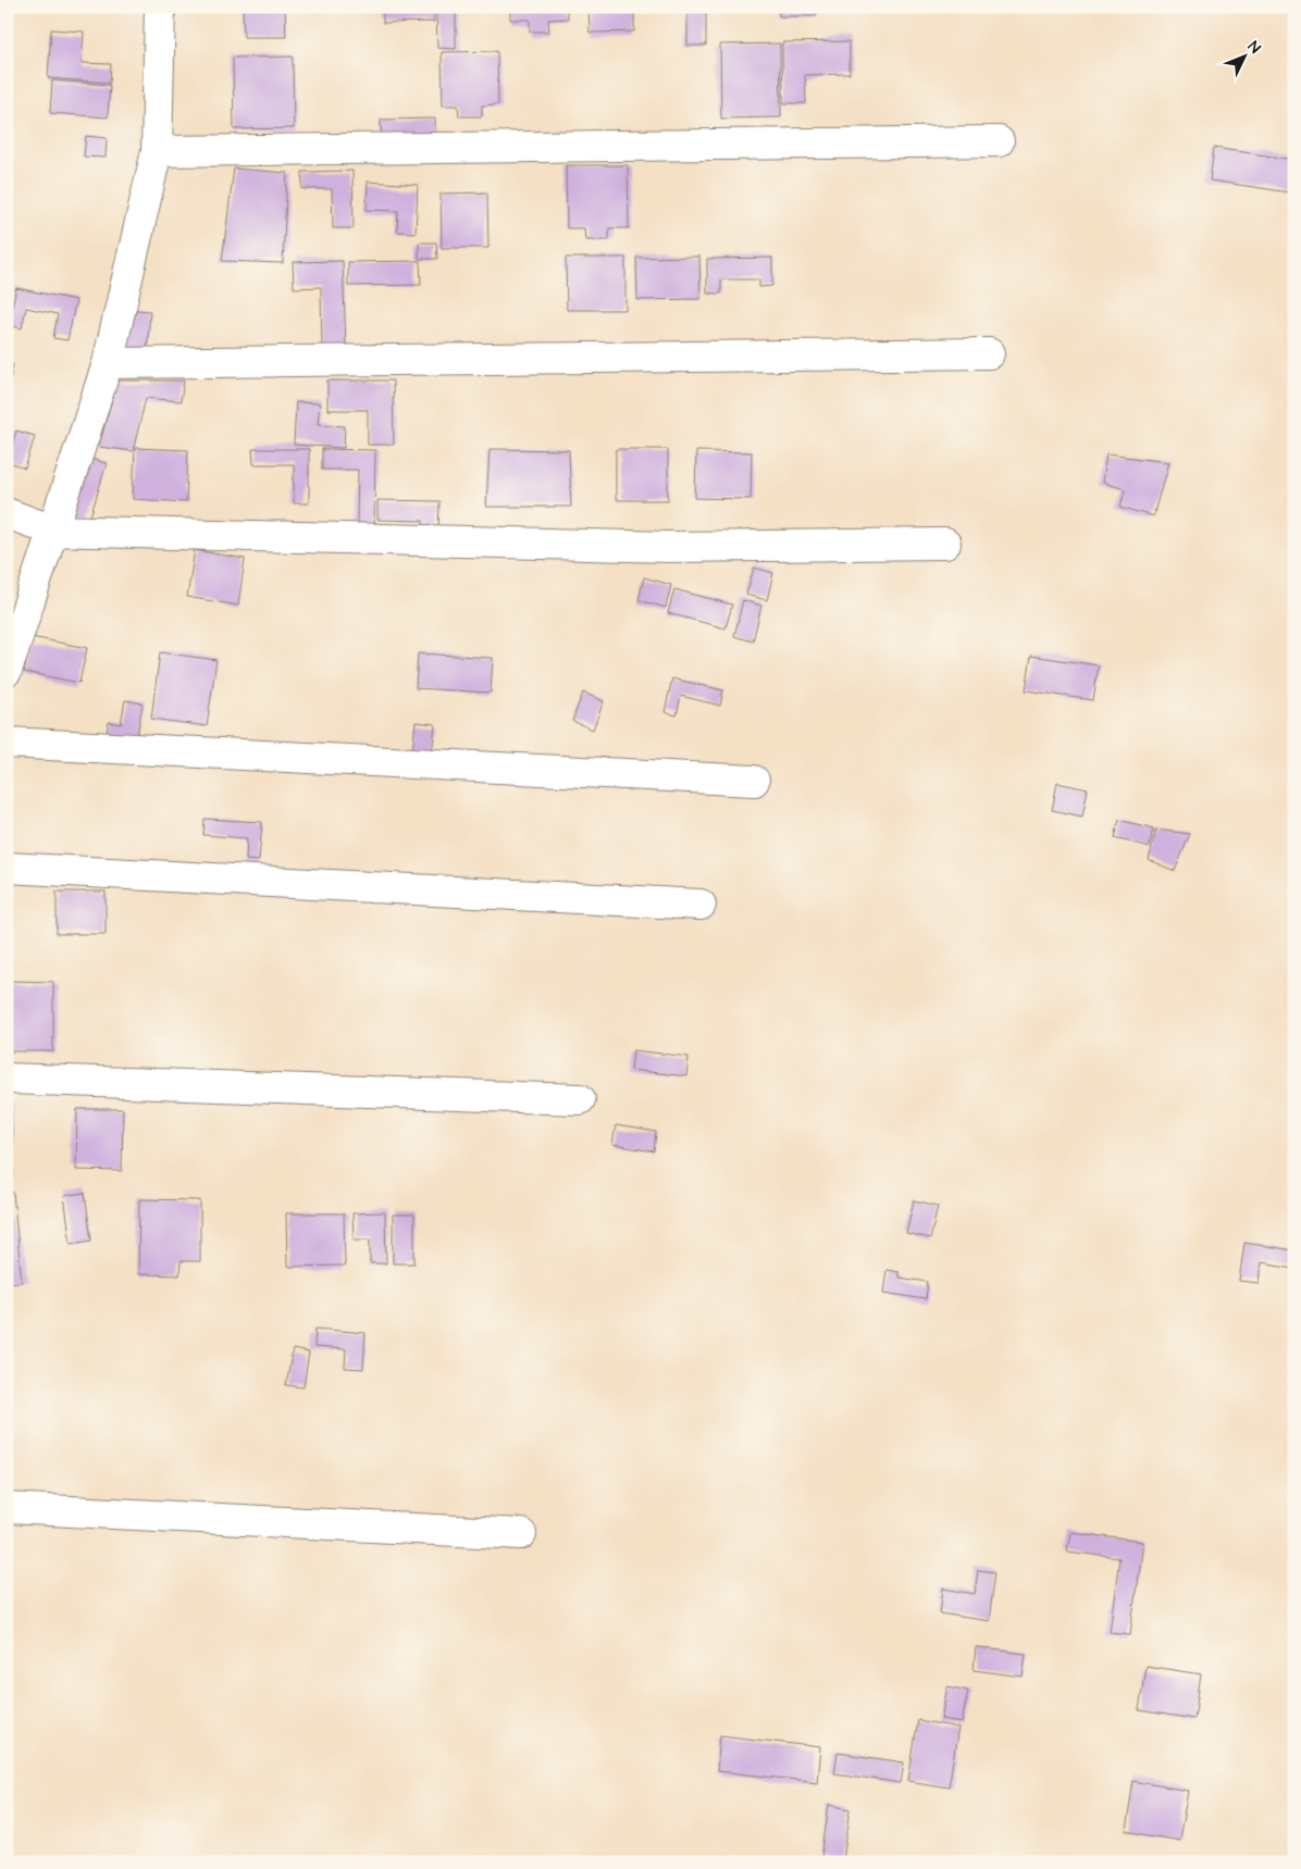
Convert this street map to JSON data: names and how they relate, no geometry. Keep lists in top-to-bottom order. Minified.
{"north":"top right"}
